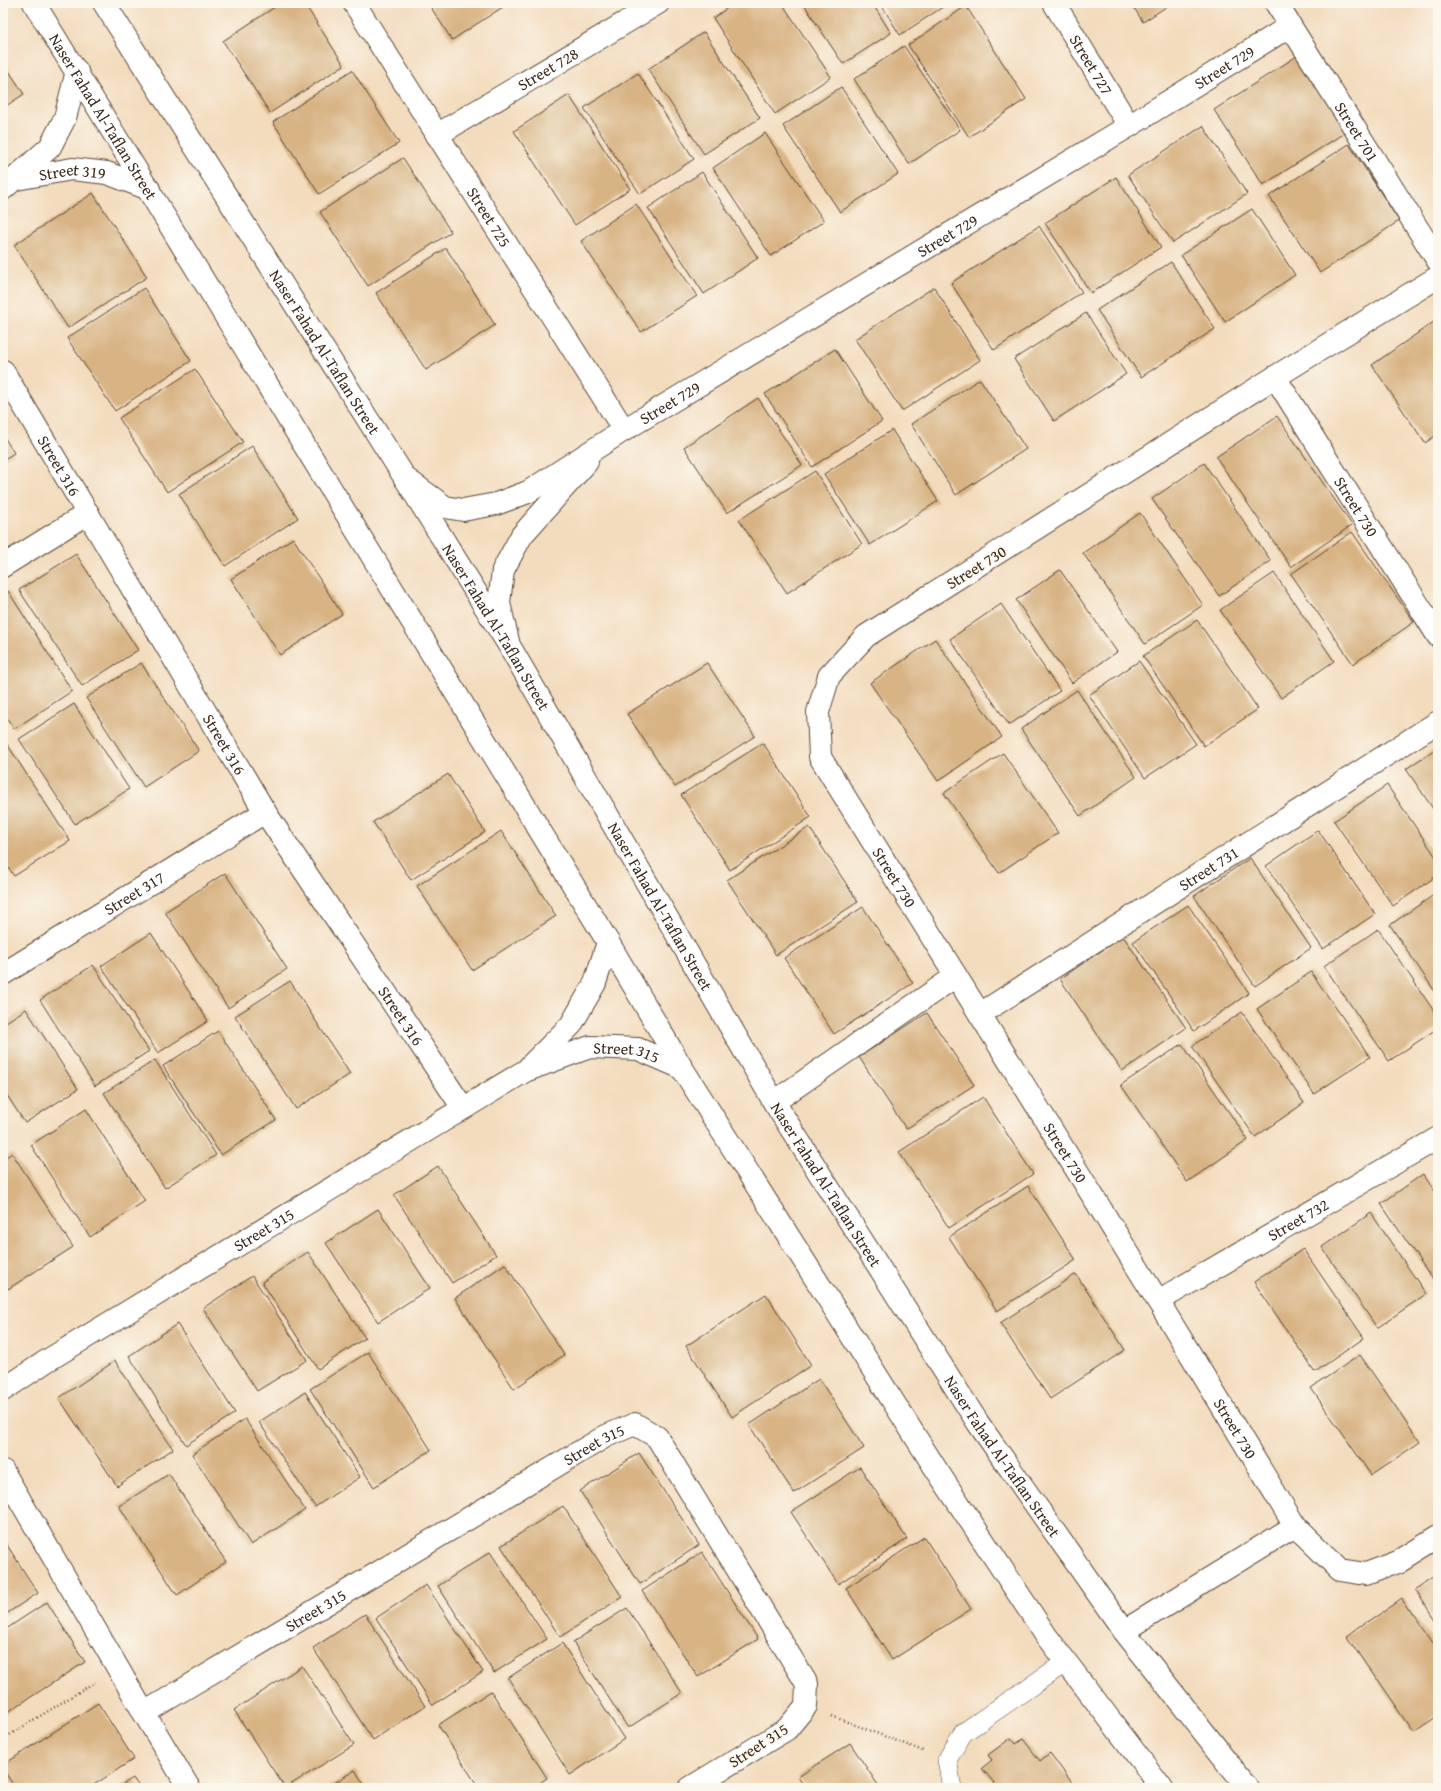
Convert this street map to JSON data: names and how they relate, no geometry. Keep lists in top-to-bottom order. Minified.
{"streets":{"street":["Street 727","Street 729","Street 728","Naser Fahad Al-Taflan Street","Street 701","Street 319","Street 725","Street 316","Street 730","Street 731","Street 317","Street 315","Street 732"]},"crossings":[["Street 727","Street 729"],["Street 729","Naser Fahad Al-Taflan Street"],["Street 729","Street 701"],["Street 729","Street 725"],["Street 728","Street 725"],["Naser Fahad Al-Taflan Street","Street 319"],["Naser Fahad Al-Taflan Street","Street 315"],["Street 316","Street 317"],["Street 316","Street 315"],["Street 730","Street 731"],["Street 730","Street 732"]]}
